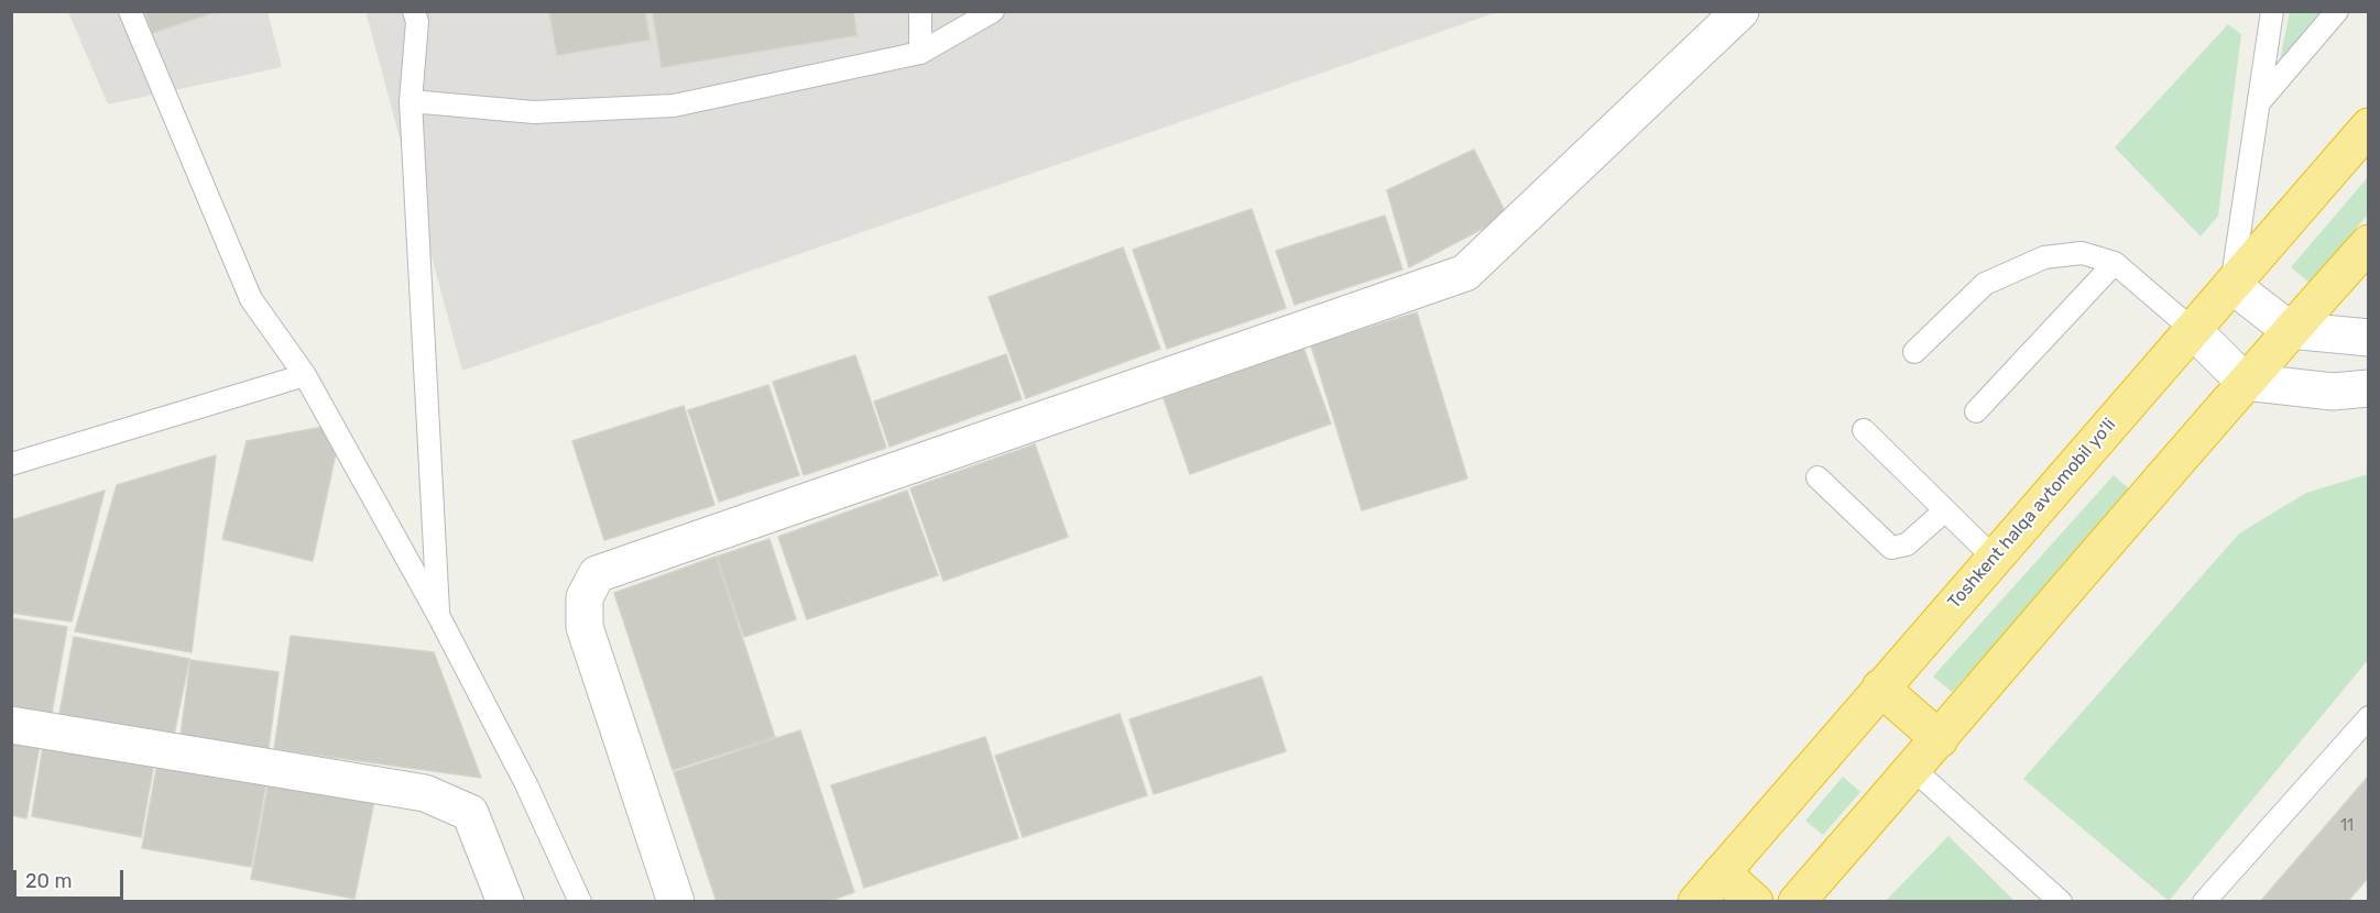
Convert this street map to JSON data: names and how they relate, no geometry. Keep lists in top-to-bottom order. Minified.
{"streets":{"highway":["Toshkent halqa avtomobil yo'li"]},"house_numbers":["11"],"scale_bar":"20 m"}
